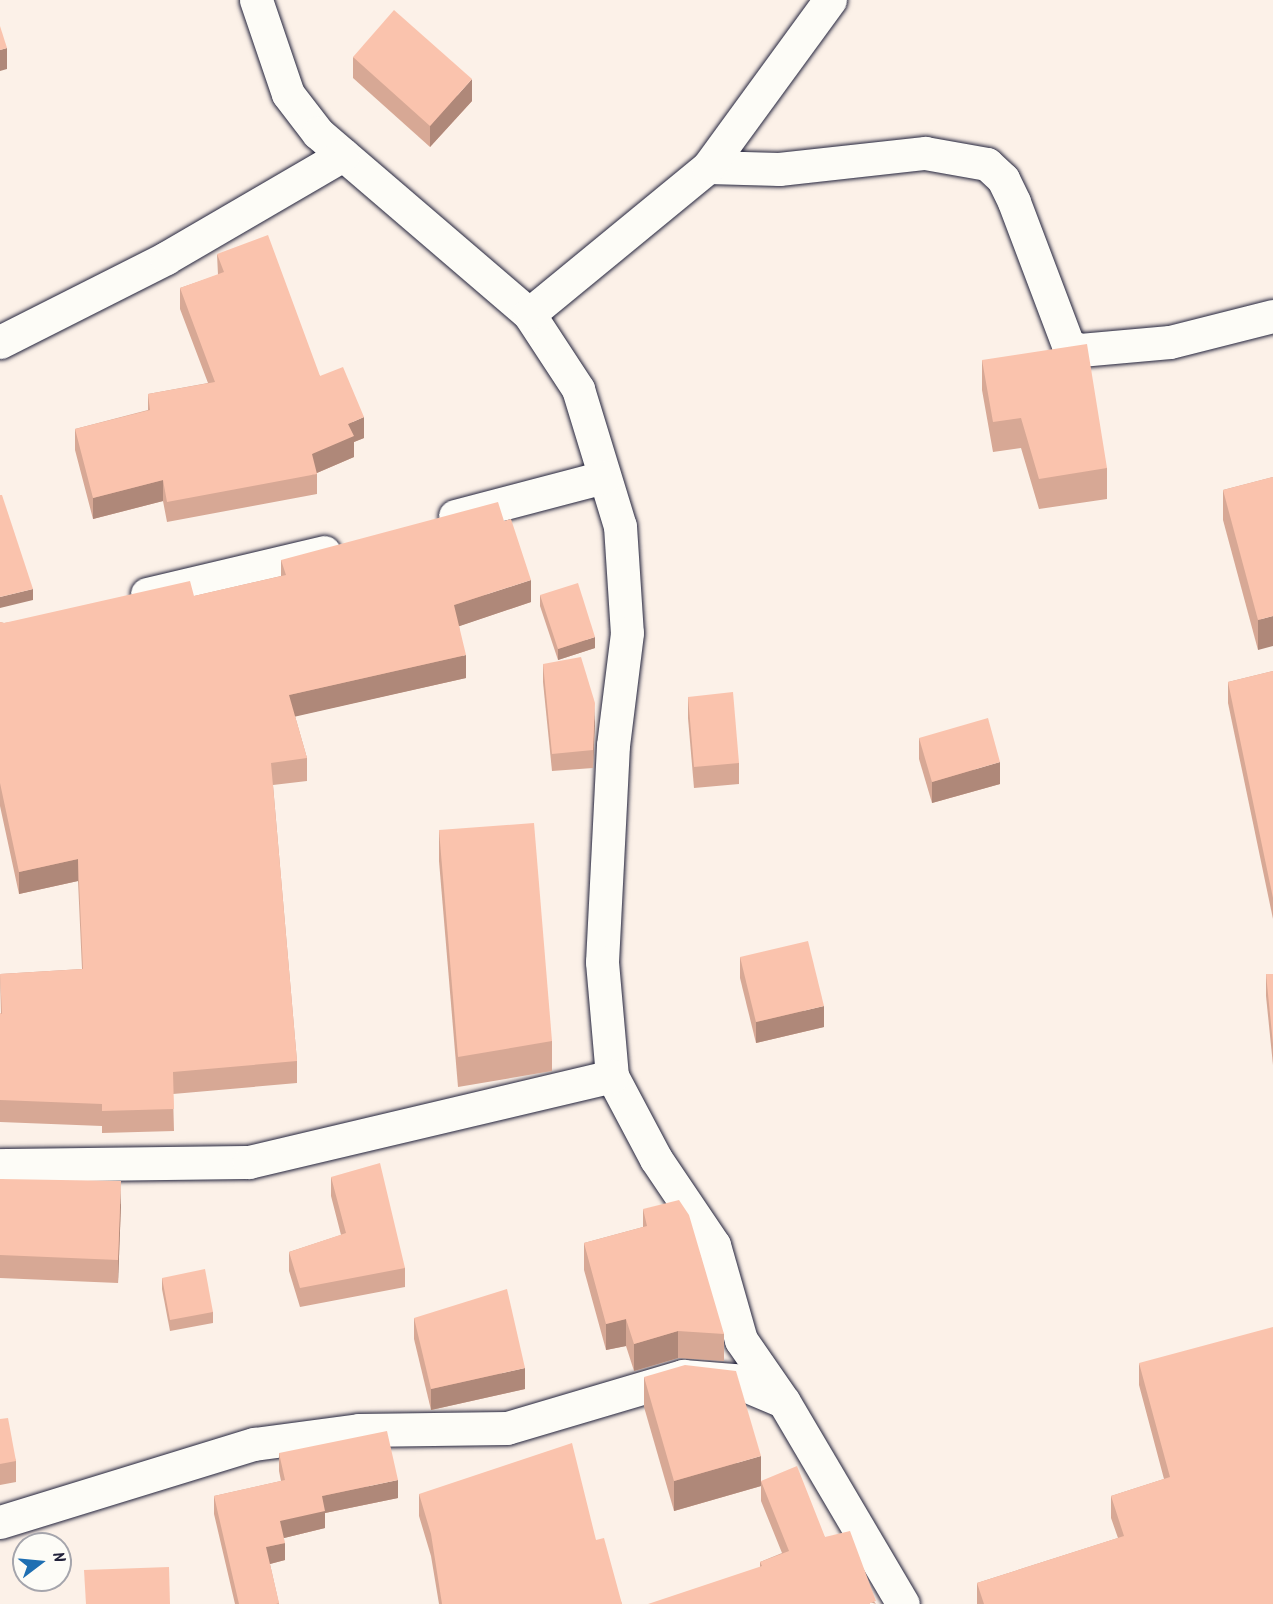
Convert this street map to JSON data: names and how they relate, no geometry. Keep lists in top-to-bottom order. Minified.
{"north":"right"}
